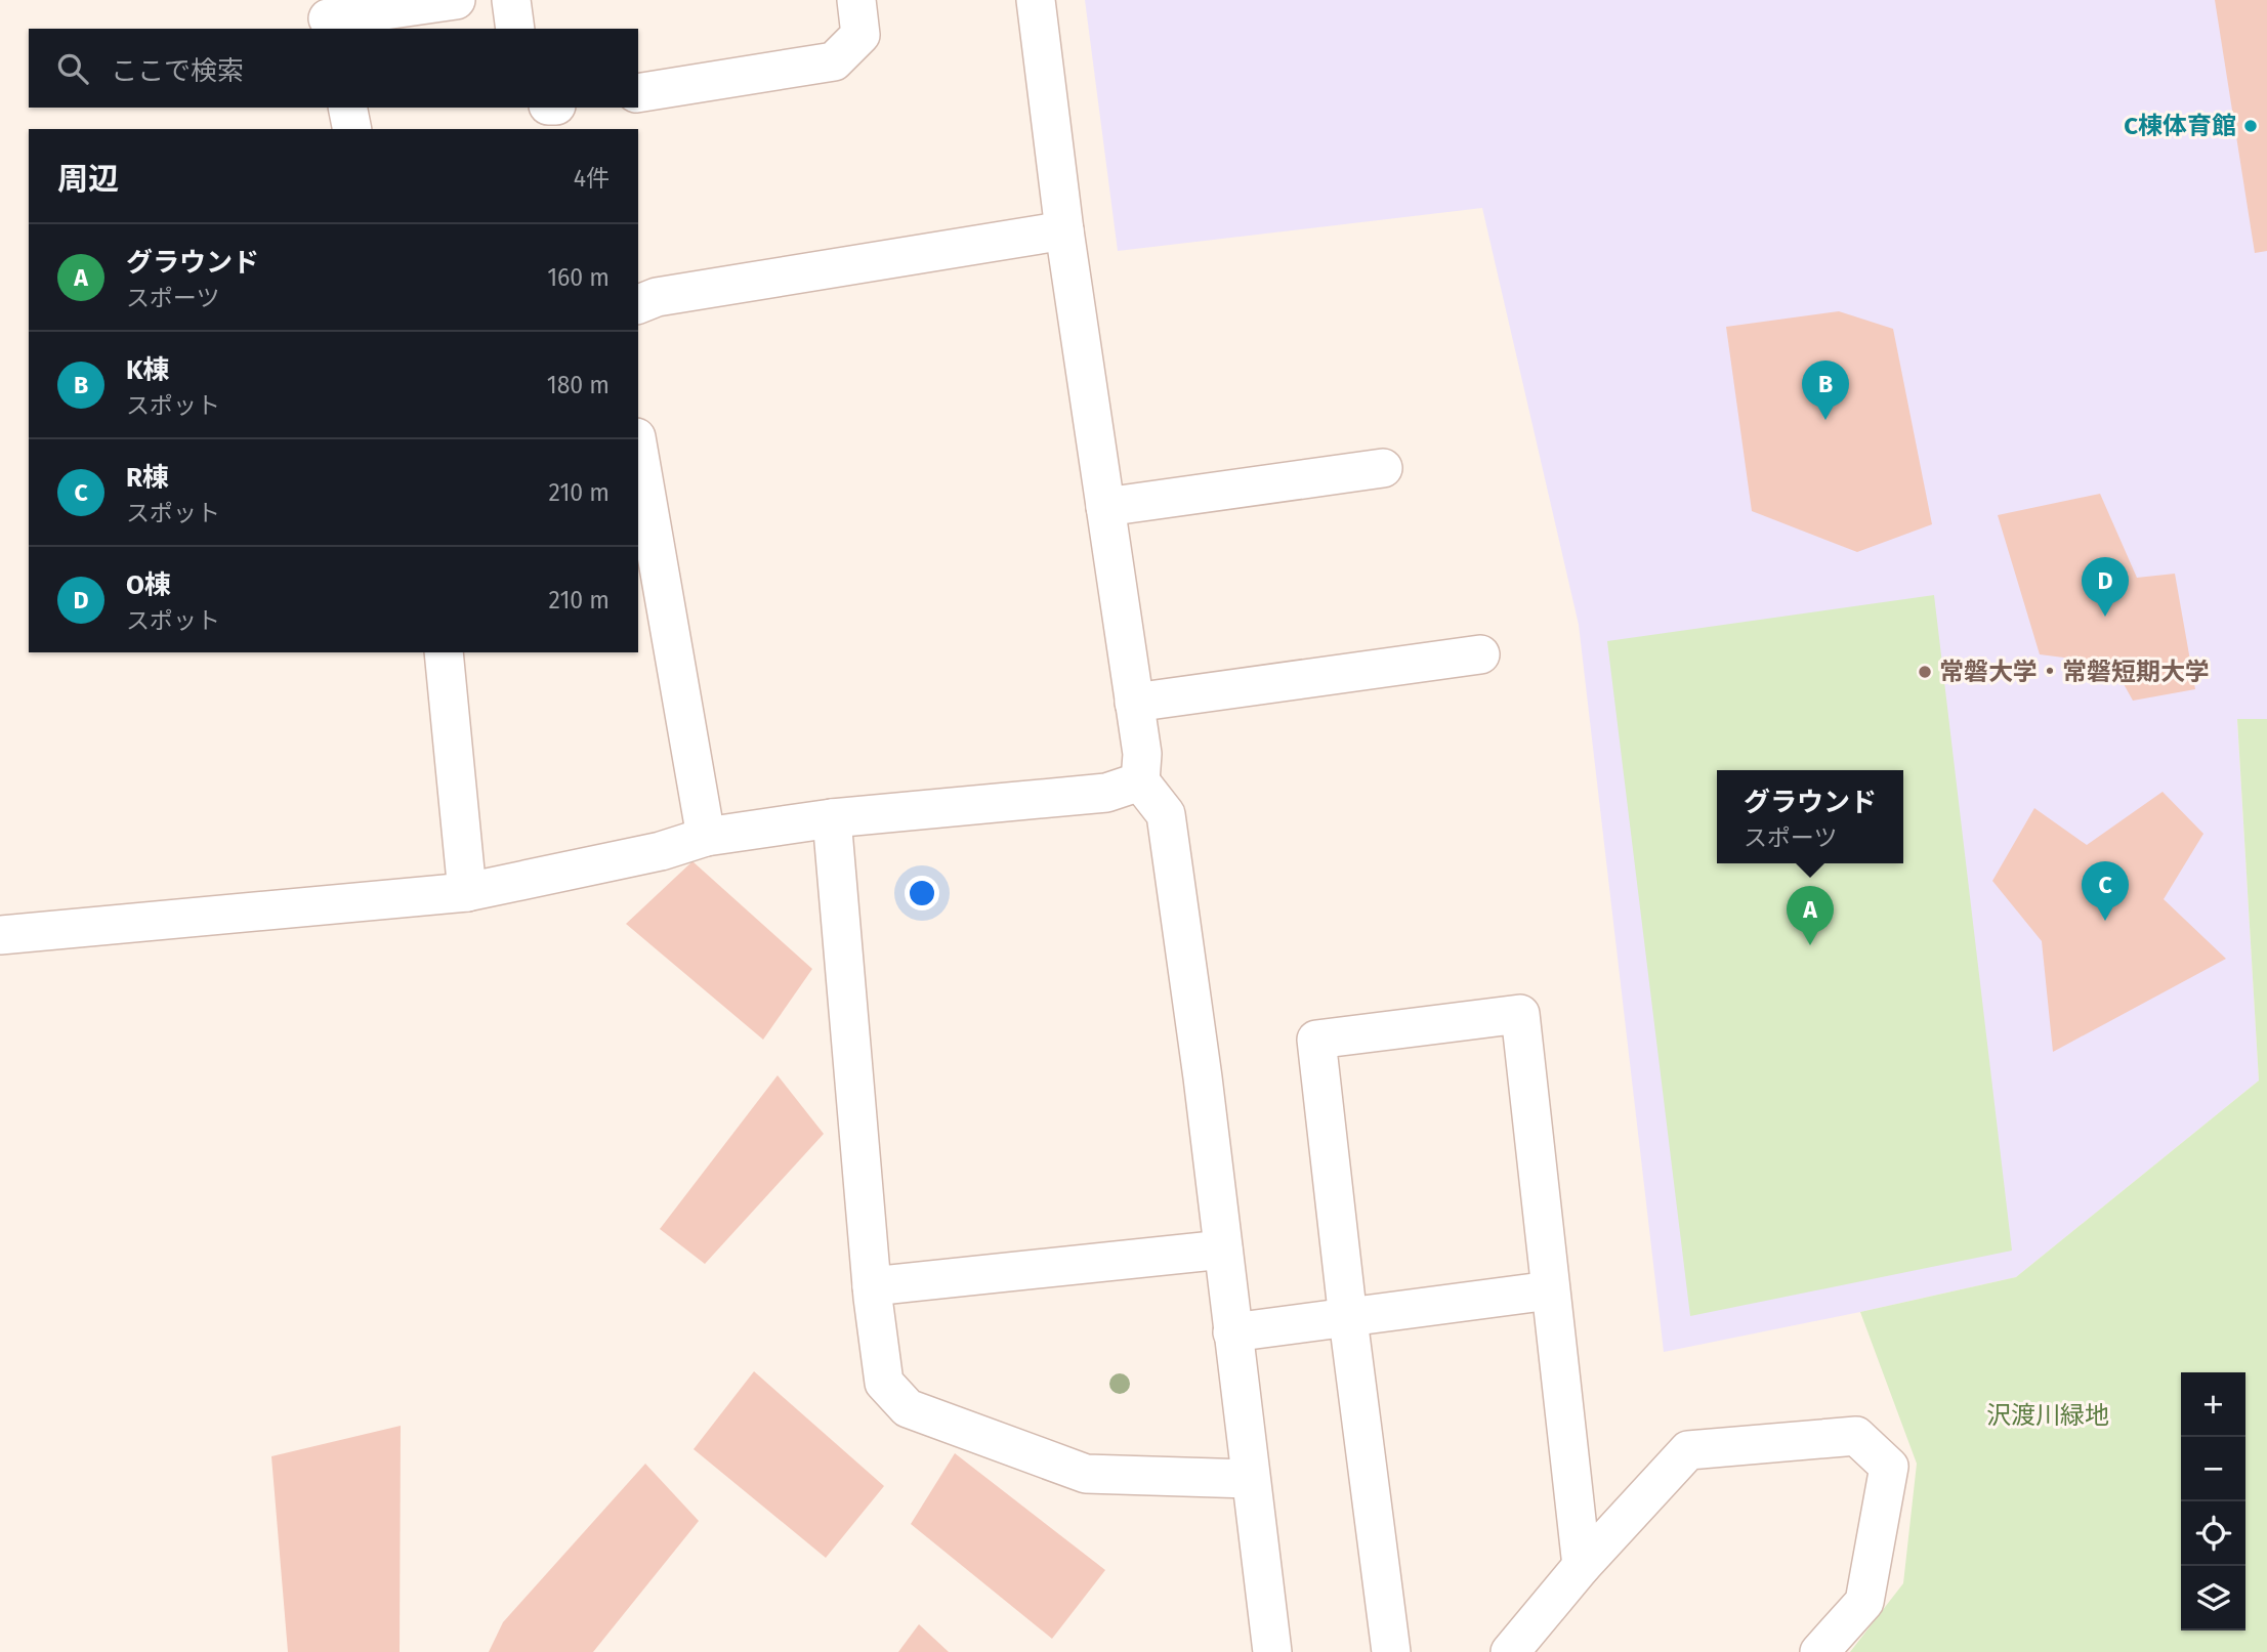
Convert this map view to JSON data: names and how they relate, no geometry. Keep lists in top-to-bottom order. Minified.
{"parks":["沢渡川緑地"],"places":["C棟体育館","常磐大学・常磐短期大学"],"page":{"search":"ここで検索","heading":["周辺","4件"],"list":[{"mark":"A","name":"グラウンド","note":"スポーツ","value":"160 m"},{"mark":"B","name":"K棟","note":"スポット","value":"180 m"},{"mark":"C","name":"R棟","note":"スポット","value":"210 m"},{"mark":"D","name":"O棟","note":"スポット","value":"210 m"}],"pins":["B","D","C","A"],"popup":["グラウンド","スポーツ"],"map_buttons":["+","−"]}}
